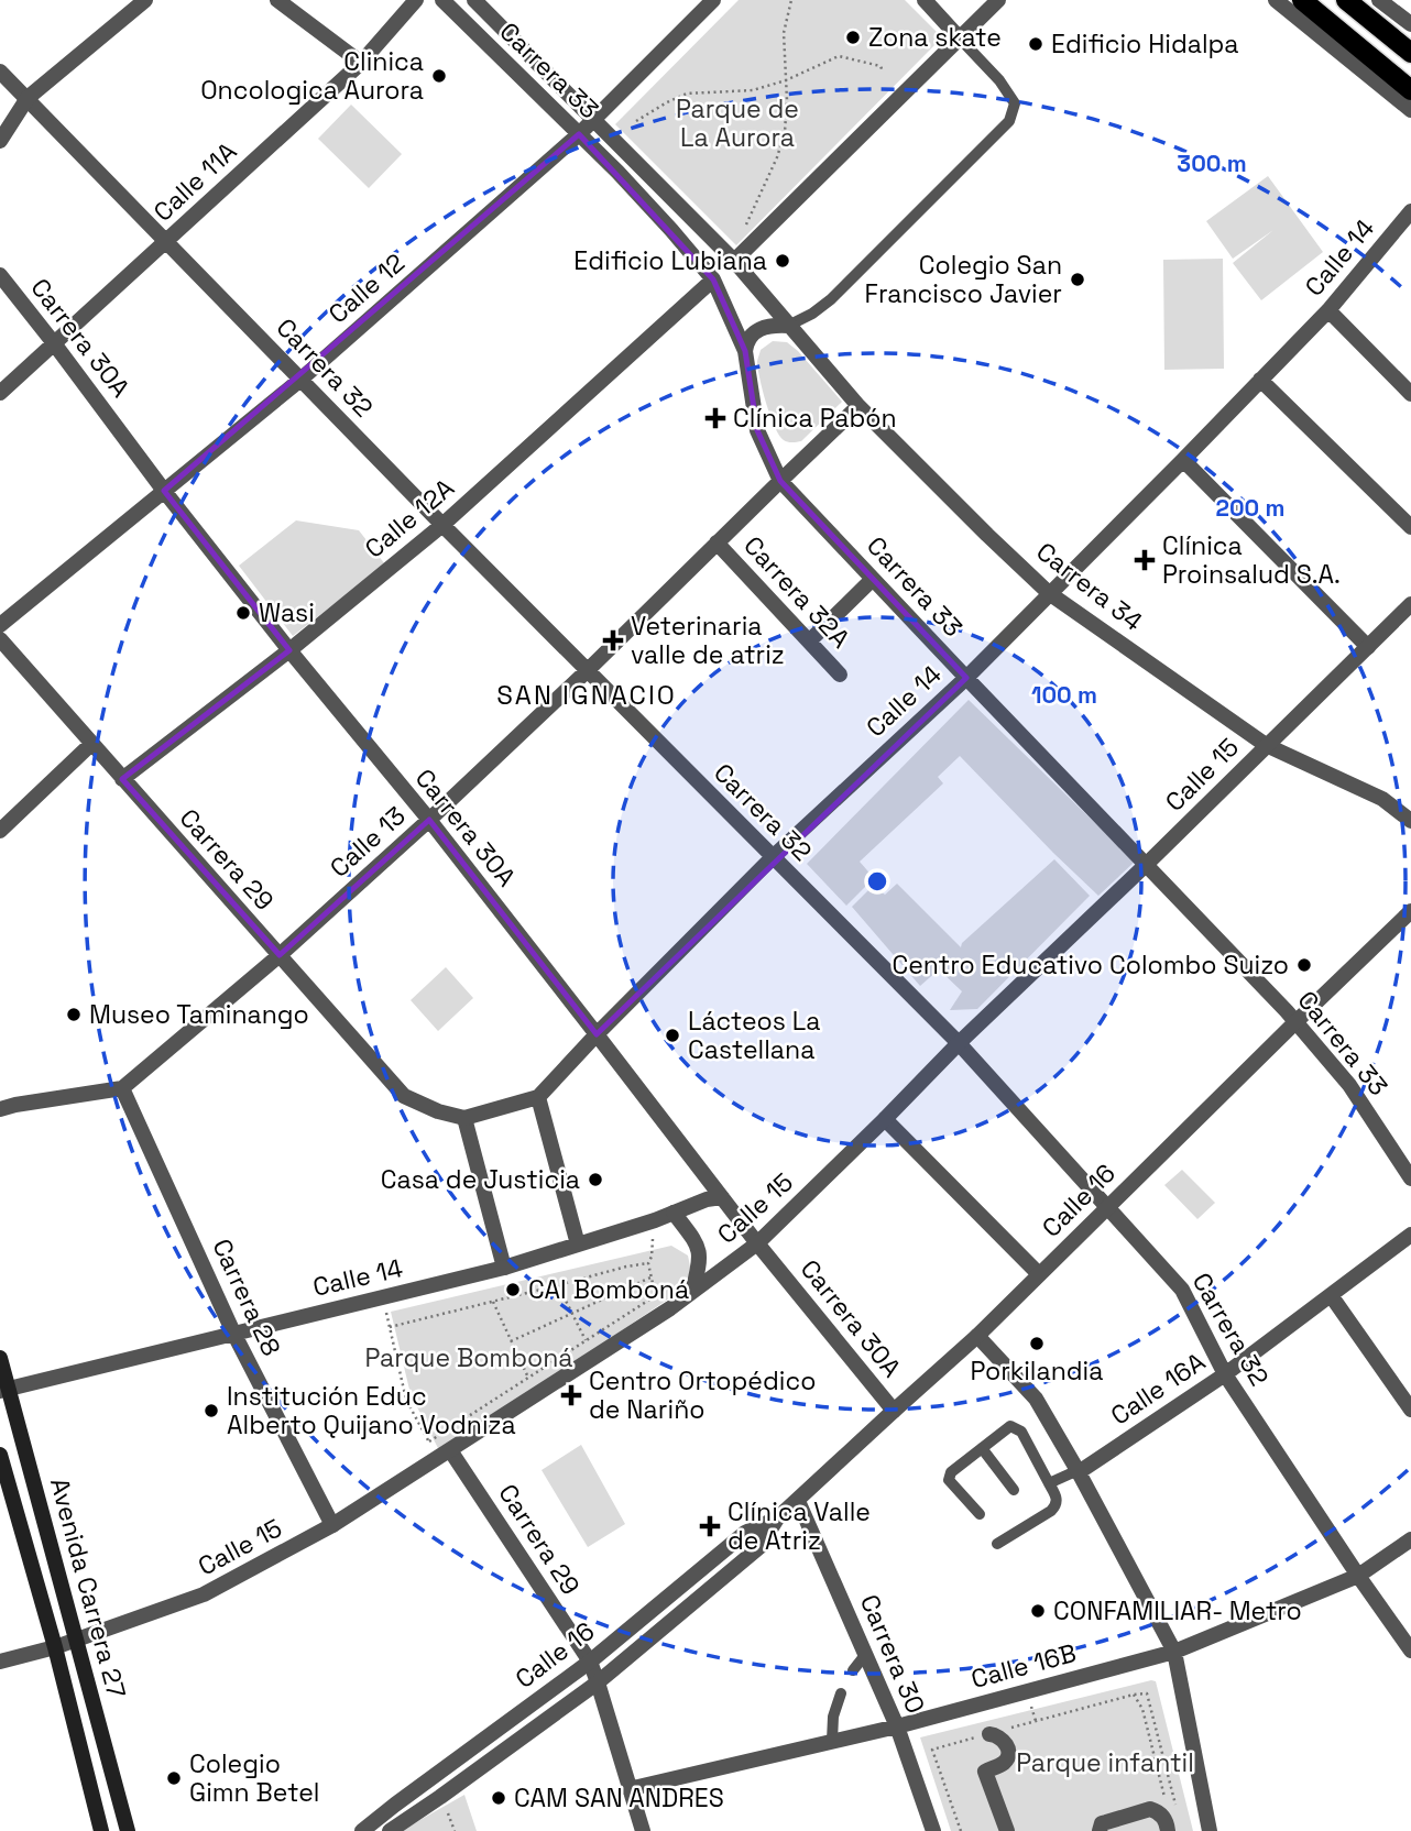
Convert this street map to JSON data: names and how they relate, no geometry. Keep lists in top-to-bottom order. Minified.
{"streets":{"main road":["Avenida Carrera 27"],"street":["Carrera 33","Calle 11A","Calle 14","Calle 12","Carrera 30A","Carrera 32","Calle 12A","Carrera 34","Carrera 32A","Calle 15","Calle 13","Carrera 29","Calle 16","Carrera 28","Calle 16A","Carrera 30","Calle 16B"]},"crossings":[["Carrera 33","Calle 14"],["Carrera 33","Calle 12"],["Carrera 33","Calle 12A"],["Carrera 33","Calle 15"],["Carrera 33","Calle 13"],["Carrera 33","Calle 16"],["Calle 11A","Carrera 30A"],["Calle 11A","Carrera 32"],["Calle 14","Carrera 30A"],["Calle 14","Carrera 32"],["Calle 14","Carrera 34"],["Calle 14","Carrera 28"],["Calle 14","Avenida Carrera 27"],["Calle 12","Carrera 30A"],["Calle 12","Carrera 32"],["Calle 12","Carrera 34"],["Carrera 30A","Calle 12A"],["Carrera 30A","Calle 15"],["Carrera 30A","Calle 13"],["Carrera 30A","Calle 16"],["Carrera 32","Calle 12A"],["Carrera 32","Calle 15"],["Carrera 32","Calle 13"],["Carrera 32","Calle 16"],["Carrera 32","Calle 16A"],["Carrera 32","Calle 16B"],["Calle 12A","Carrera 29"],["Carrera 34","Calle 15"],["Carrera 34","Calle 13"],["Carrera 32A","Calle 13"],["Calle 15","Carrera 29"],["Calle 15","Carrera 28"],["Calle 15","Avenida Carrera 27"],["Calle 13","Carrera 29"],["Calle 13","Carrera 28"],["Carrera 29","Calle 16"],["Carrera 29","Calle 16B"],["Calle 16","Carrera 30"],["Carrera 30","Calle 16B"]],"districts":["SAN IGNACIO"],"parks":["Parque de La Aurora","Parque Bomboná","Parque infantil"],"places":{"other":["Zona skate","Edificio Hidalpa","Clinica Oncologica Aurora","Edificio Lubiana","Colegio San Francisco Javier","Wasi","Centro Educativo Colombo Suizo","Museo Taminango","Lácteos La Castellana","Casa de Justicia","CAI Bomboná","Porkilandia","Institución Educ Alberto Quijano Vodniza","CONFAMILIAR- Metro","Colegio Gimn Betel","CAM SAN ANDRES"],"health":["Clínica Pabón","Clínica Proinsalud S.A.","Veterinaria valle de atriz","Centro Ortopédico de Nariño","Clínica Valle de Atriz"]},"rings":["300 m","200 m","100 m"]}
